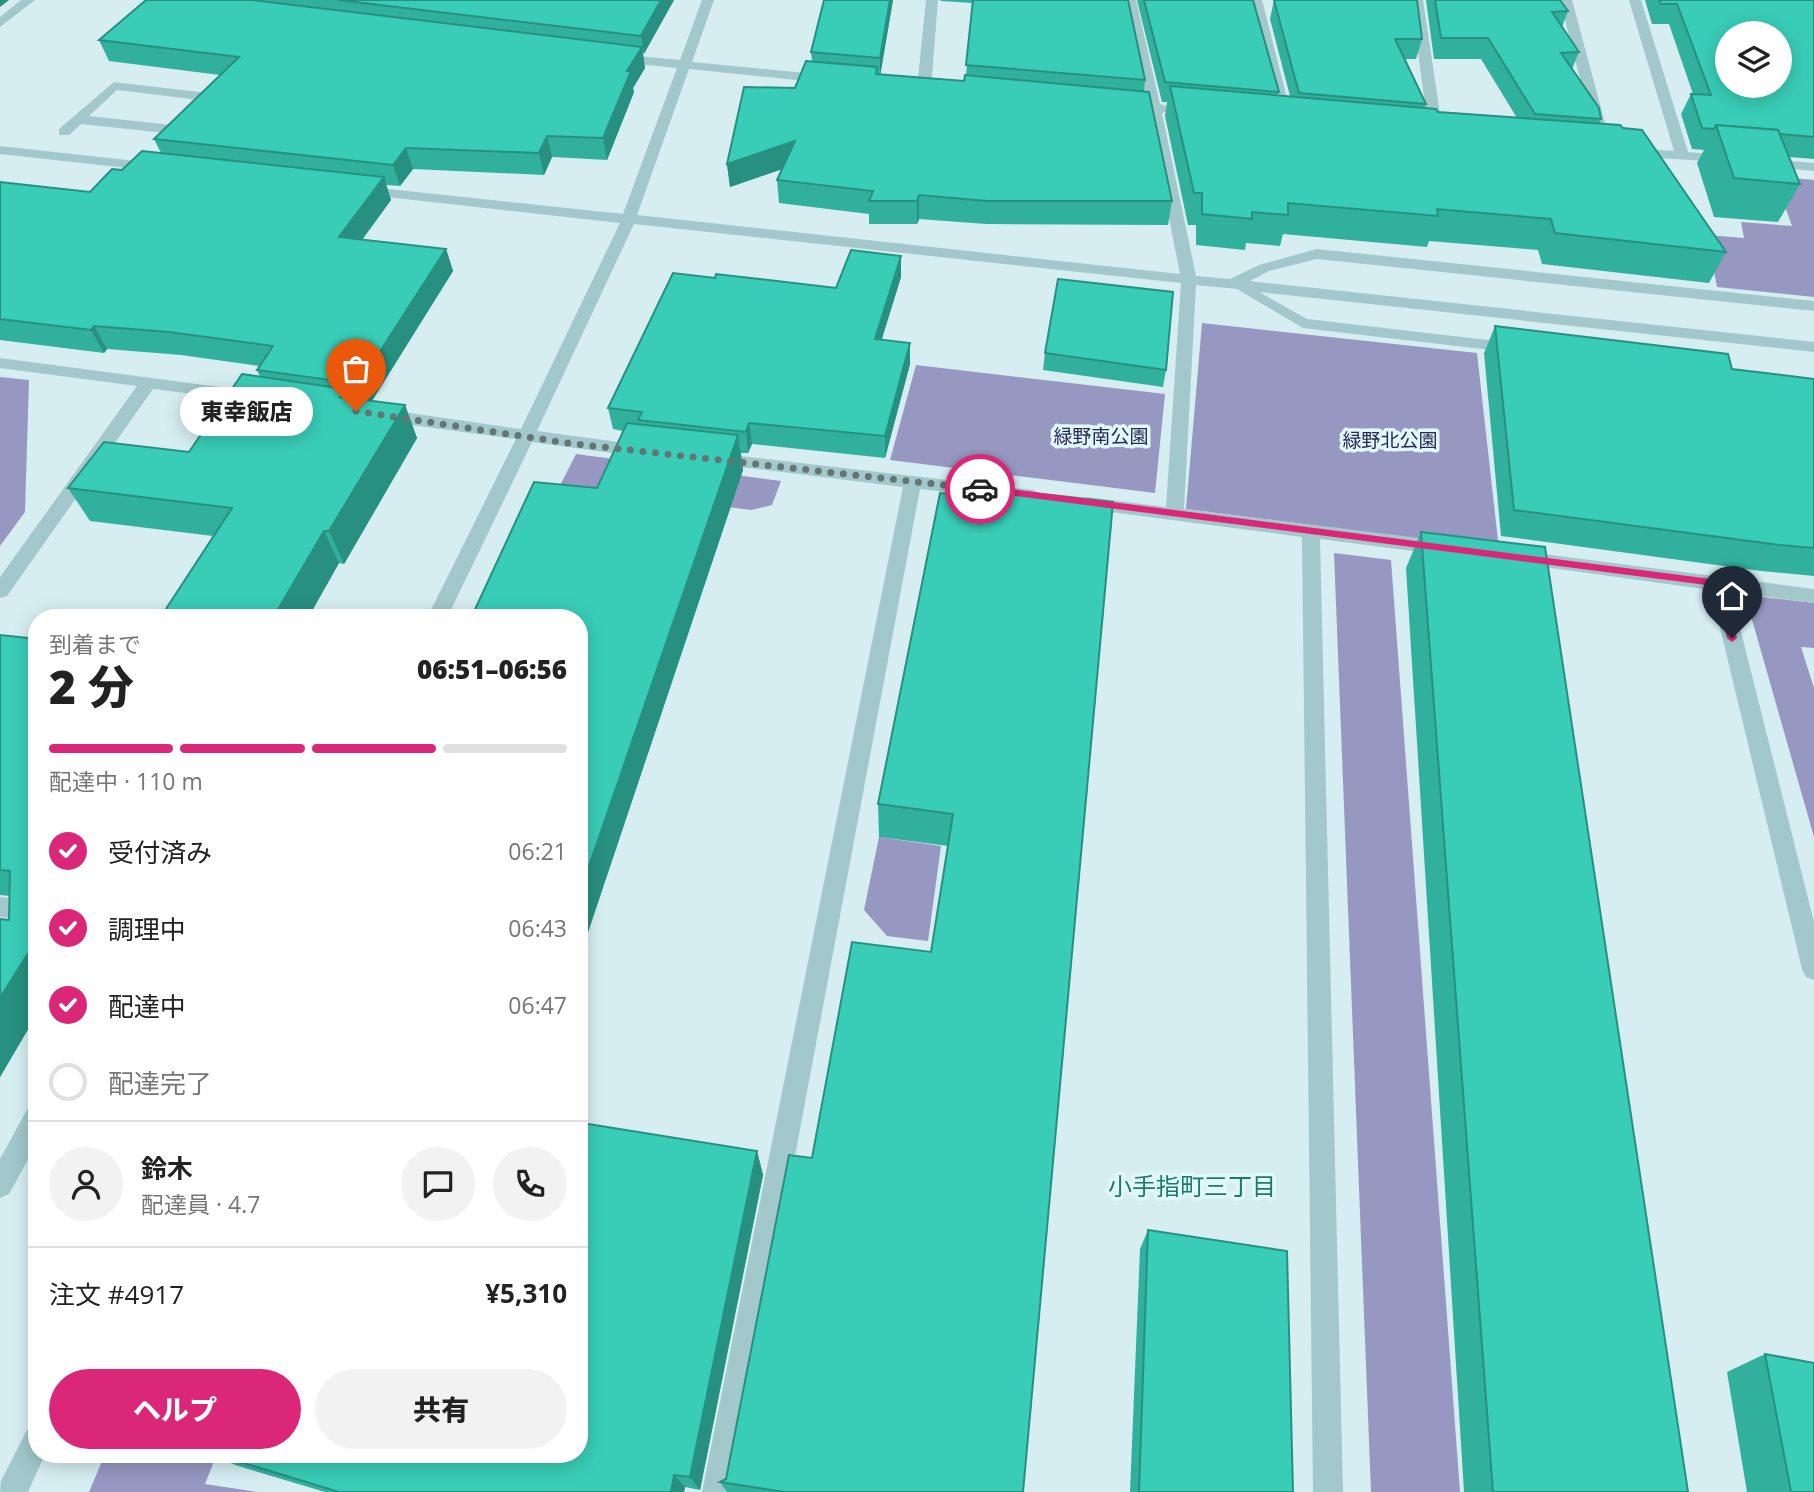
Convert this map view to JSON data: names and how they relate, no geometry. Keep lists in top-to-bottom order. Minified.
{"districts":["小手指町三丁目"],"parks":["緑野南公園","緑野北公園"],"places":["東幸飯店"],"page":{"bubble":"東幸飯店","heading":["2 分","到着まで","06:51–06:56"],"panel":["鈴木","配達員 · 4.7","注文 #4917","¥5,310"],"bar":"配達中 · 110 m","list":[["受付済み","06:21"],["調理中","06:43"],["配達中","06:47"],"配達完了"],"buttons":["ヘルプ","共有"]}}
